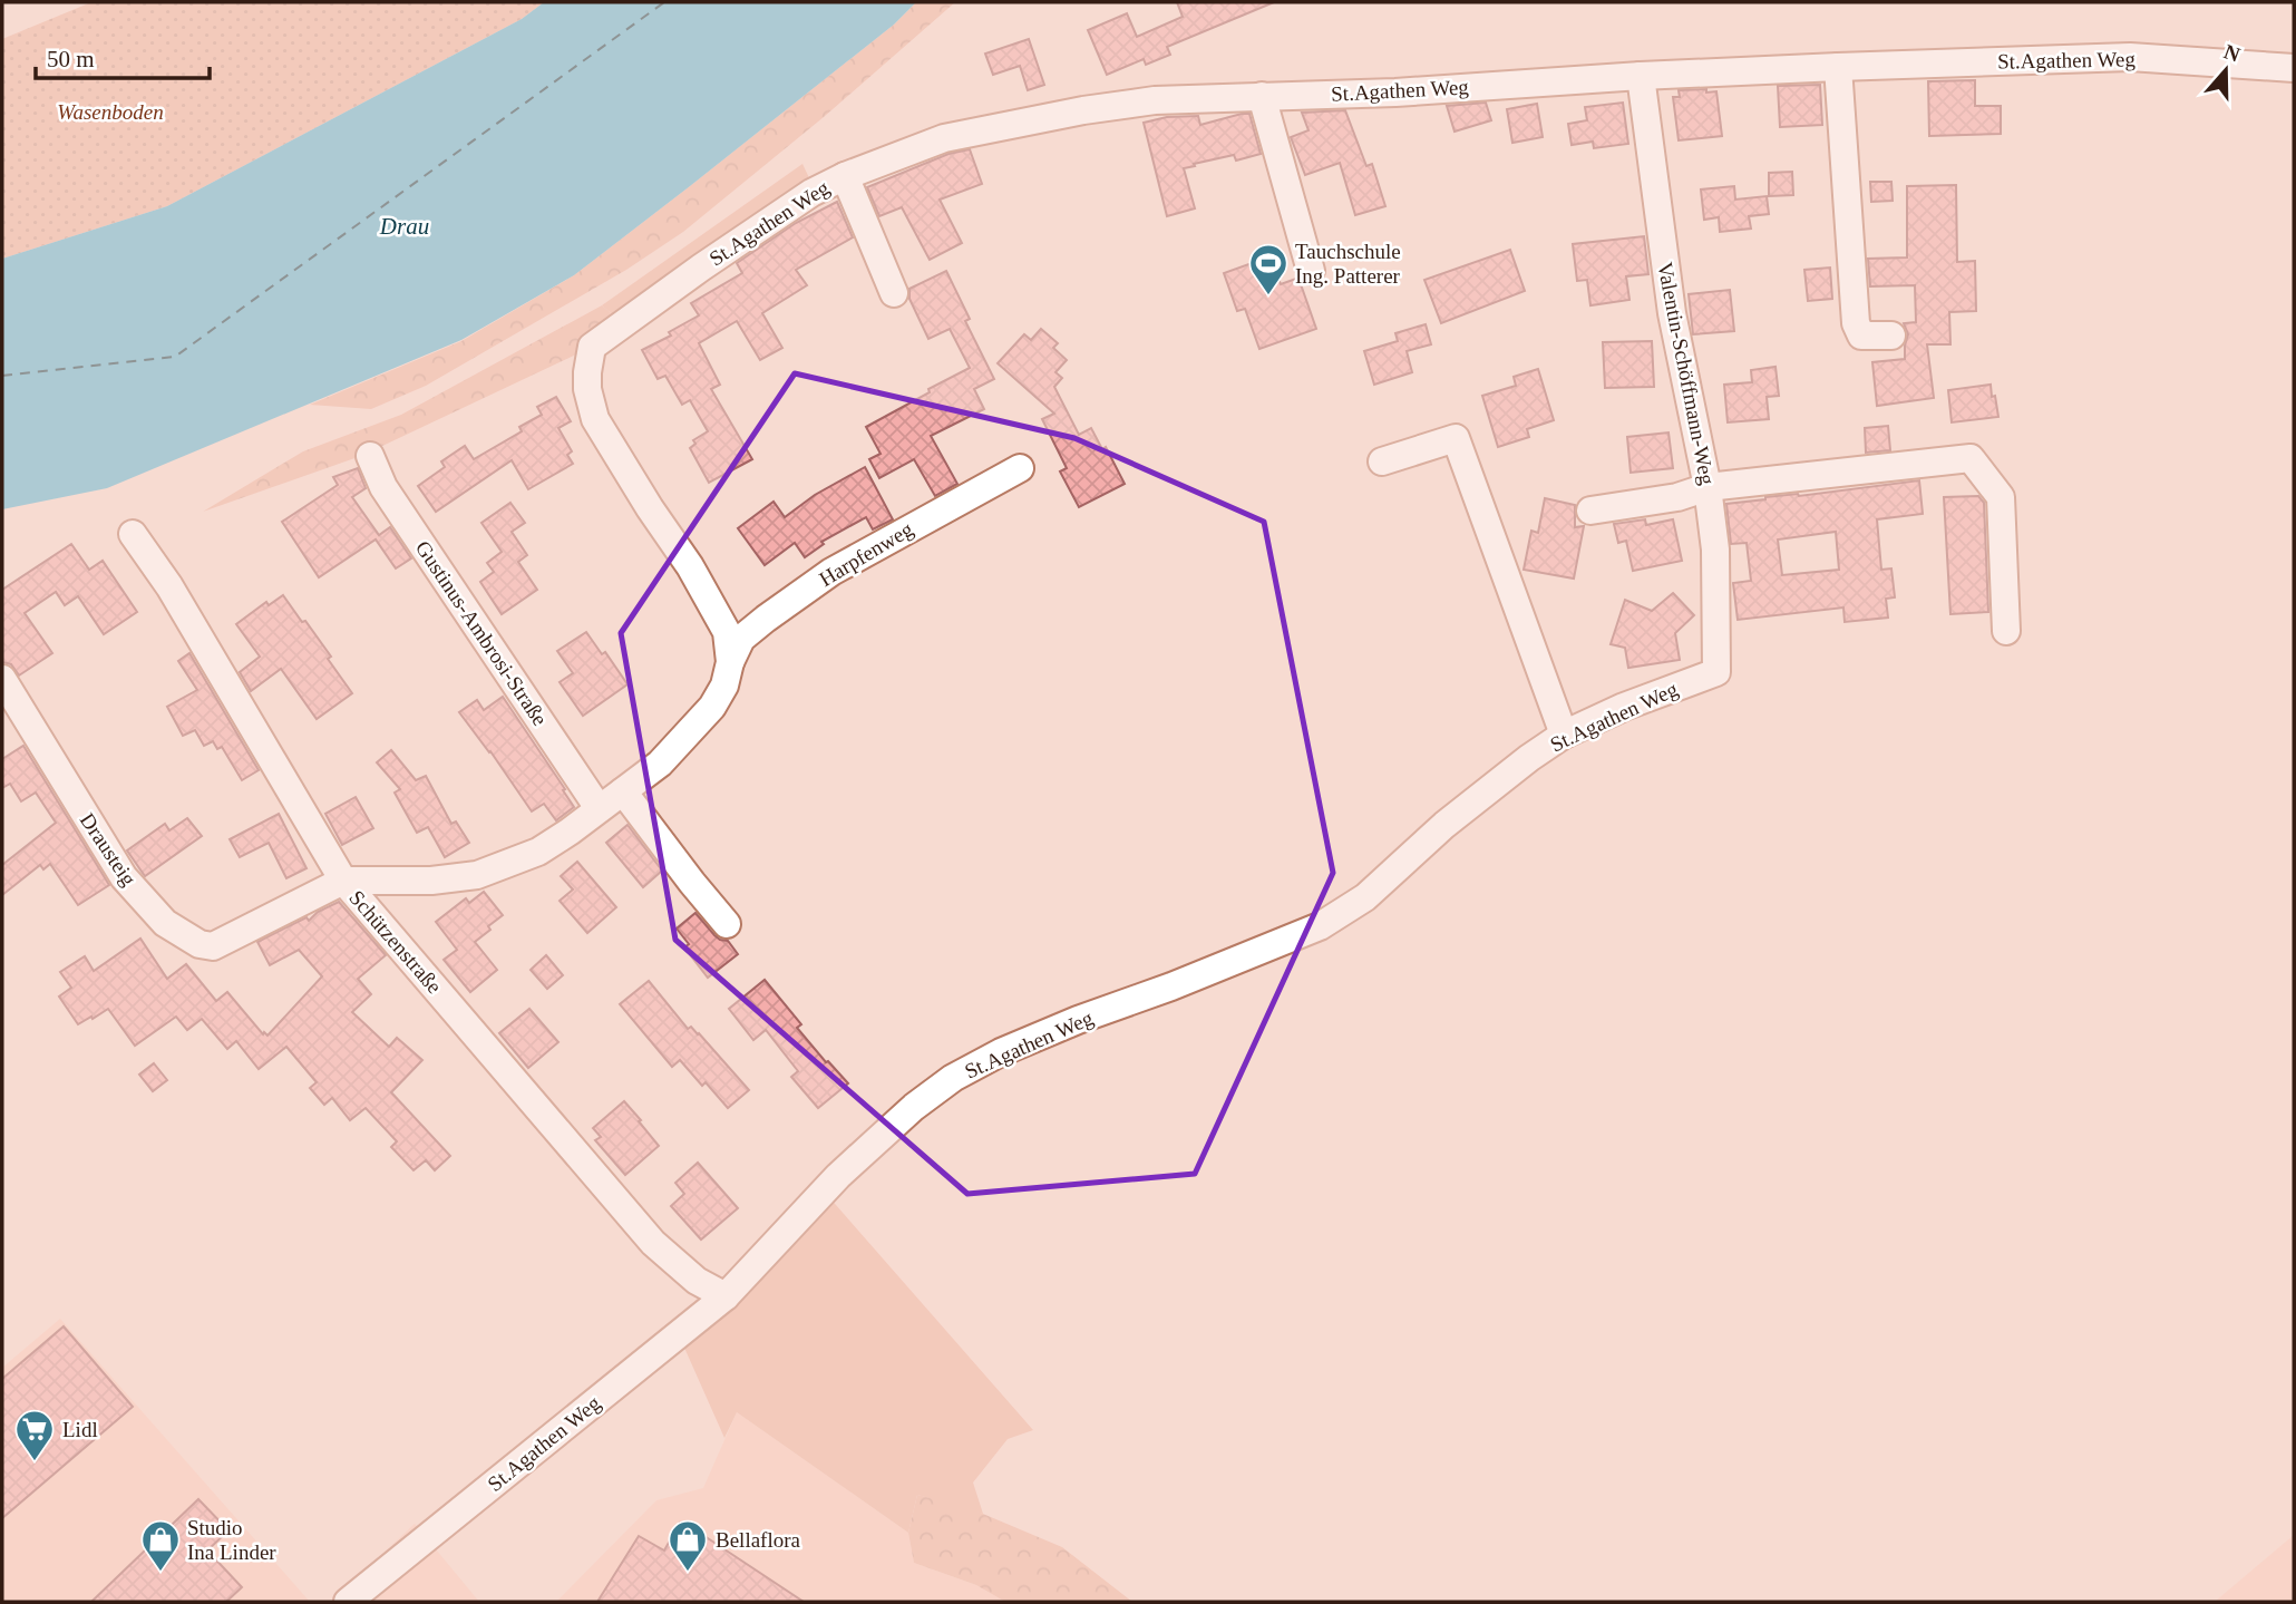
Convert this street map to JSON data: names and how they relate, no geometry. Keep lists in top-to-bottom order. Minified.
{"streets":{"street":["St.Agathen Weg","Valentin-Schöffmann-Weg","Harpfenweg","Gustinus-Ambrosi-Straße","Drausteig","Schützenstraße"]},"crossings":[["St.Agathen Weg","Valentin-Schöffmann-Weg"],["St.Agathen Weg","Harpfenweg"],["St.Agathen Weg","Schützenstraße"],["Drausteig","Schützenstraße"]],"water":["Drau"],"parks":["Wasenboden"],"places":{"sports":["Tauchschule Ing. Patterer"],"supermarket":["Lidl"],"shop":["Studio Ina Linder","Bellaflora"]},"scale_bar":"50 m","north":"top"}
